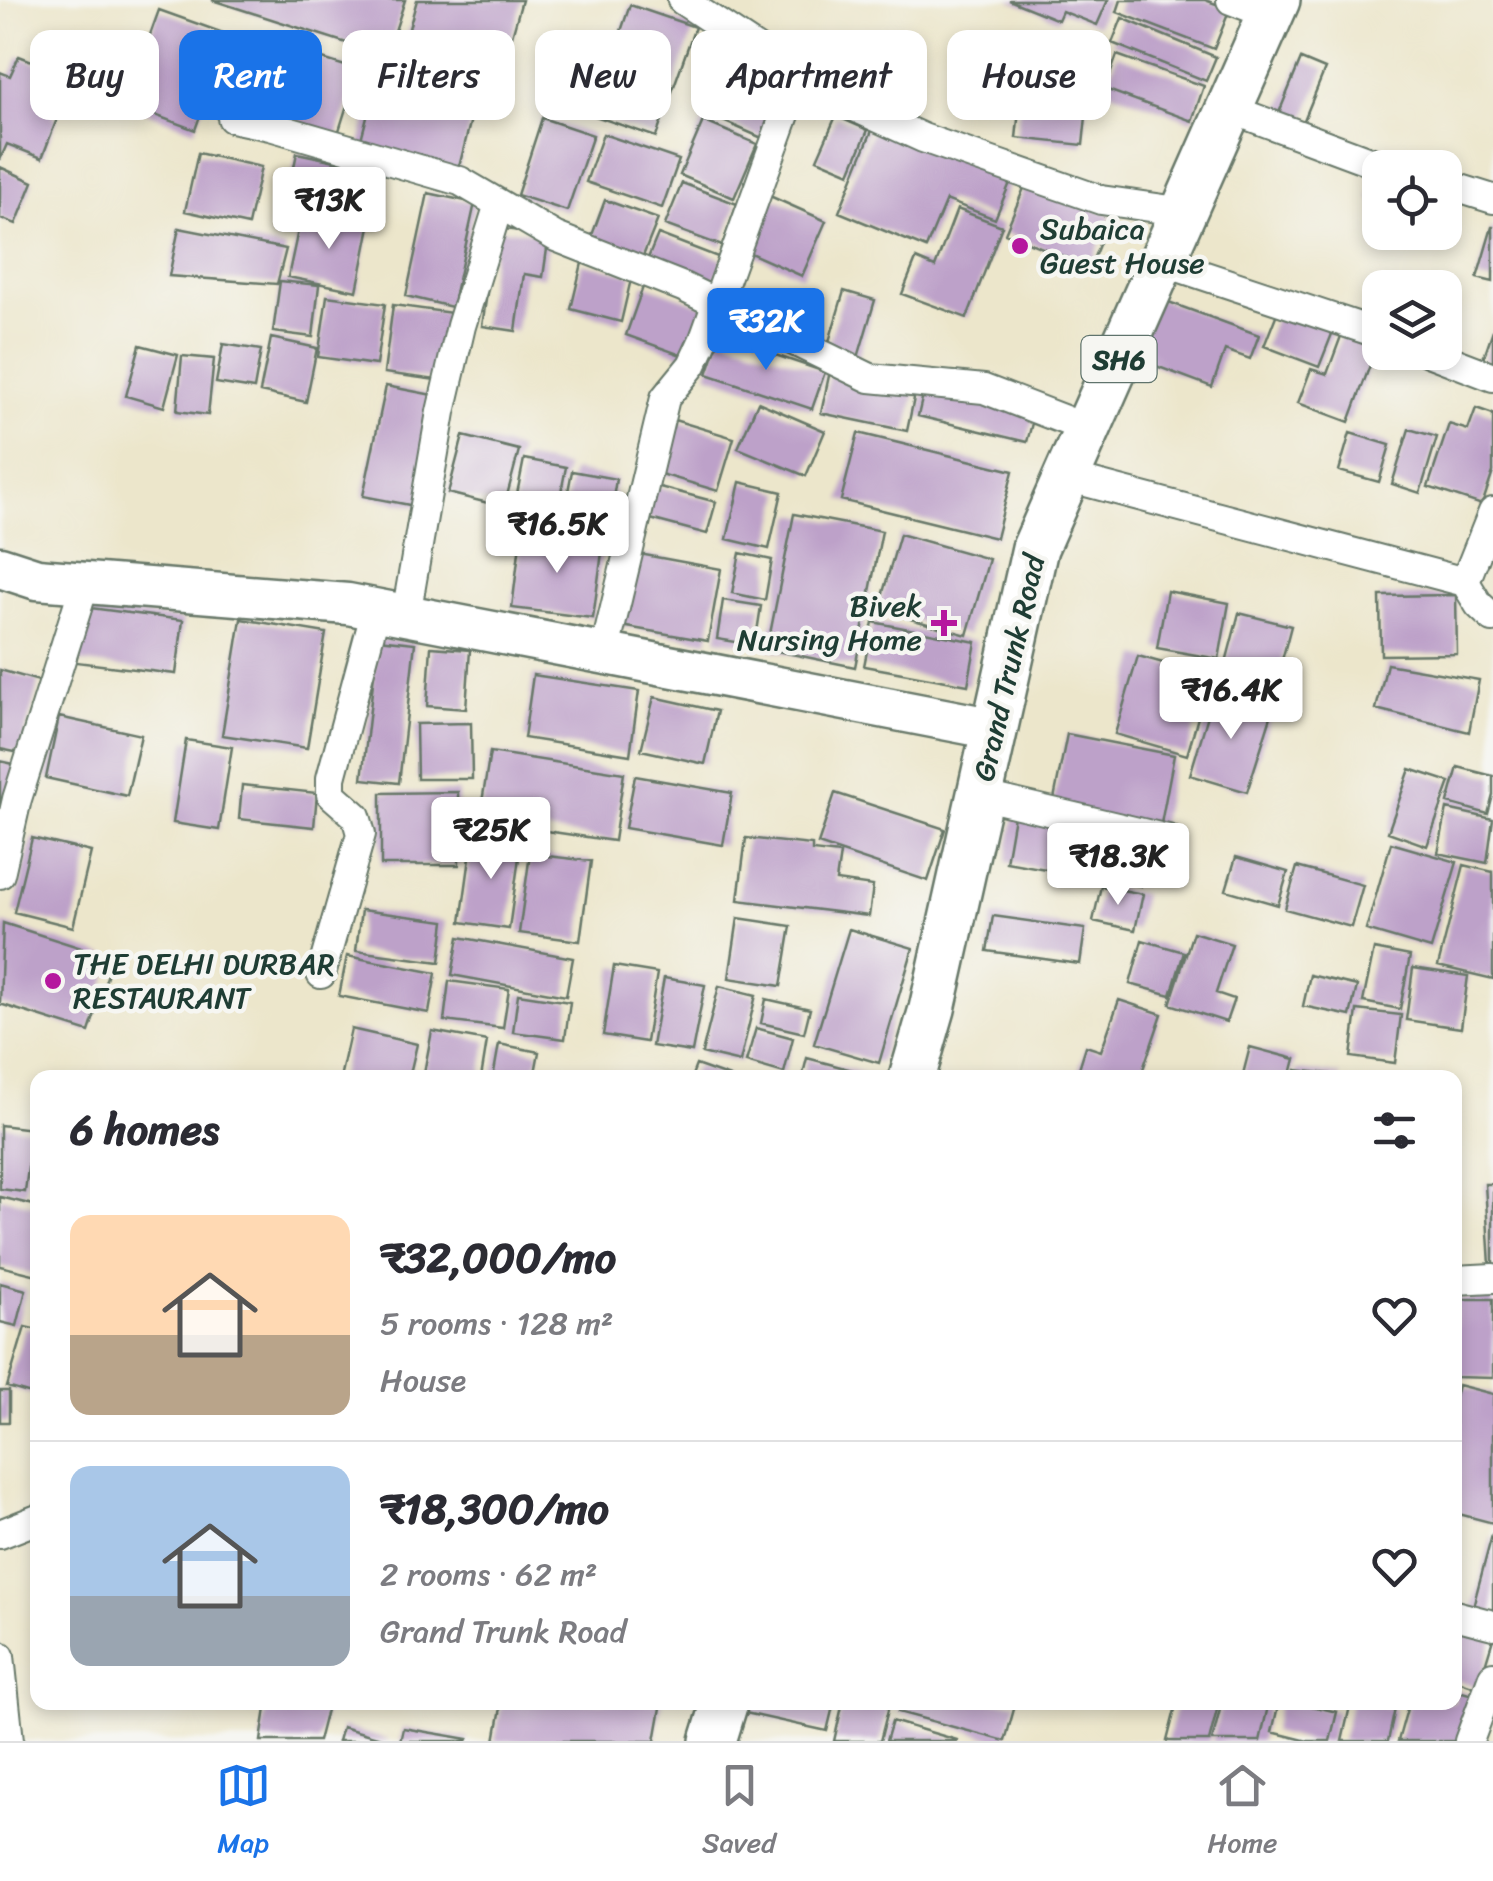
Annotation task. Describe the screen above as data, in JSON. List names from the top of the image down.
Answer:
{
  "streets": {
    "main road": ["SH6", "Grand Trunk Road"]
  },
  "places": {
    "other": ["Subaica Guest House", "THE DELHI DURBAR RESTAURANT"],
    "health": ["Bivek Nursing Home"]
  },
  "page": {
    "chip": [
      "Buy",
      "Rent",
      "Filters",
      "New",
      "Apartment",
      "House"
    ],
    "price": [
      "₹13K",
      "₹32K",
      "₹16.5K",
      "₹16.4K",
      "₹25K",
      "₹18.3K"
    ],
    "heading": "6 homes",
    "list": [
      {
        "name": "₹32,000/mo",
        "note": "5 rooms · 128 m² · House"
      },
      {
        "name": "₹18,300/mo",
        "note": "2 rooms · 62 m² · Grand Trunk Road"
      }
    ],
    "tabs": ["Map", "Saved", "Home"]
  }
}
